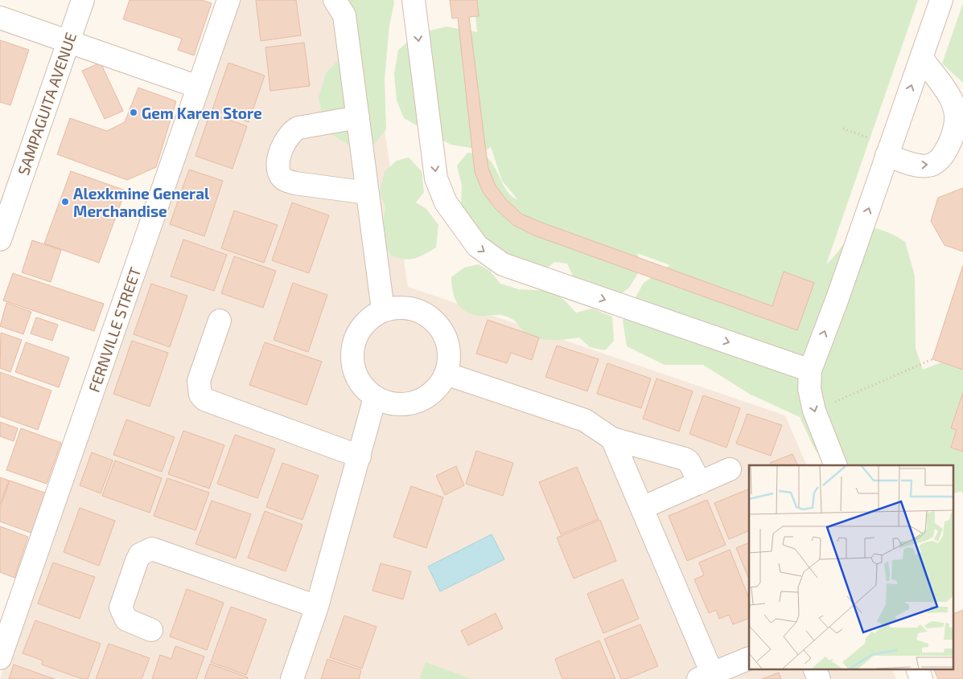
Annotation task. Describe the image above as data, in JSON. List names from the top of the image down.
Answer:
{
  "streets": {
    "street": ["SAMPAGUITA AVENUE", "FERNVILLE STREET"]
  },
  "places": ["Gem Karen Store", "Alexkmine General Merchandise"]
}
